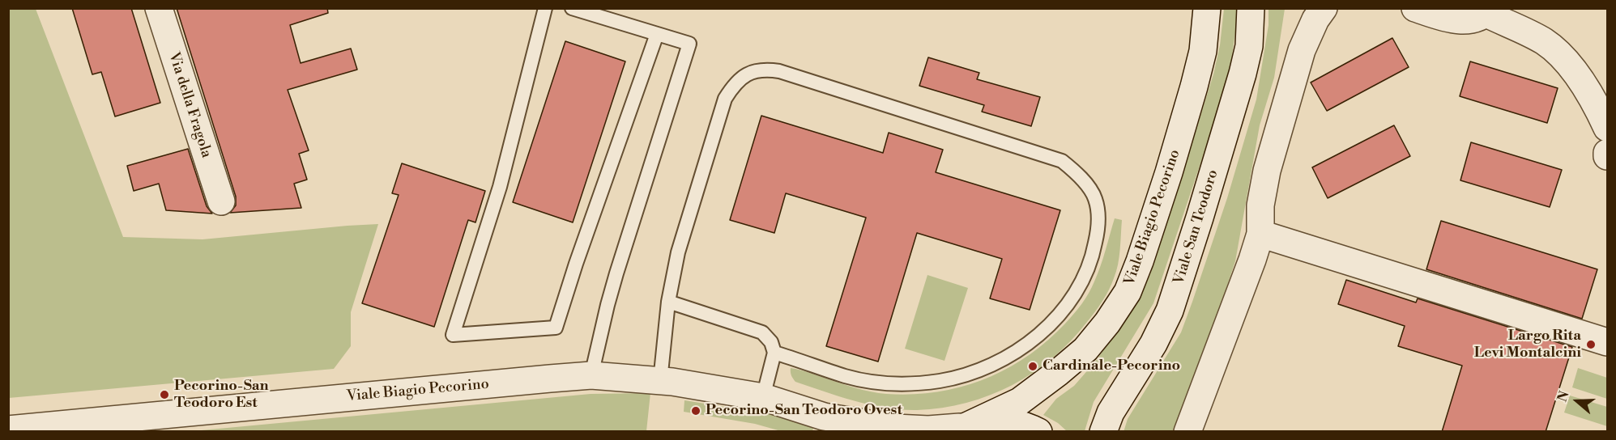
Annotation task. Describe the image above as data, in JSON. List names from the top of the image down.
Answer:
{
  "streets": {
    "street": ["Via della Fragola", "Viale Biagio Pecorino", "Viale San Teodoro"]
  },
  "places": [
    "Largo Rita Levi Montalcini",
    "Cardinale-Pecorino",
    "Pecorino-San Teodoro Est",
    "Pecorino-San Teodoro Ovest"
  ],
  "north": "left"
}
